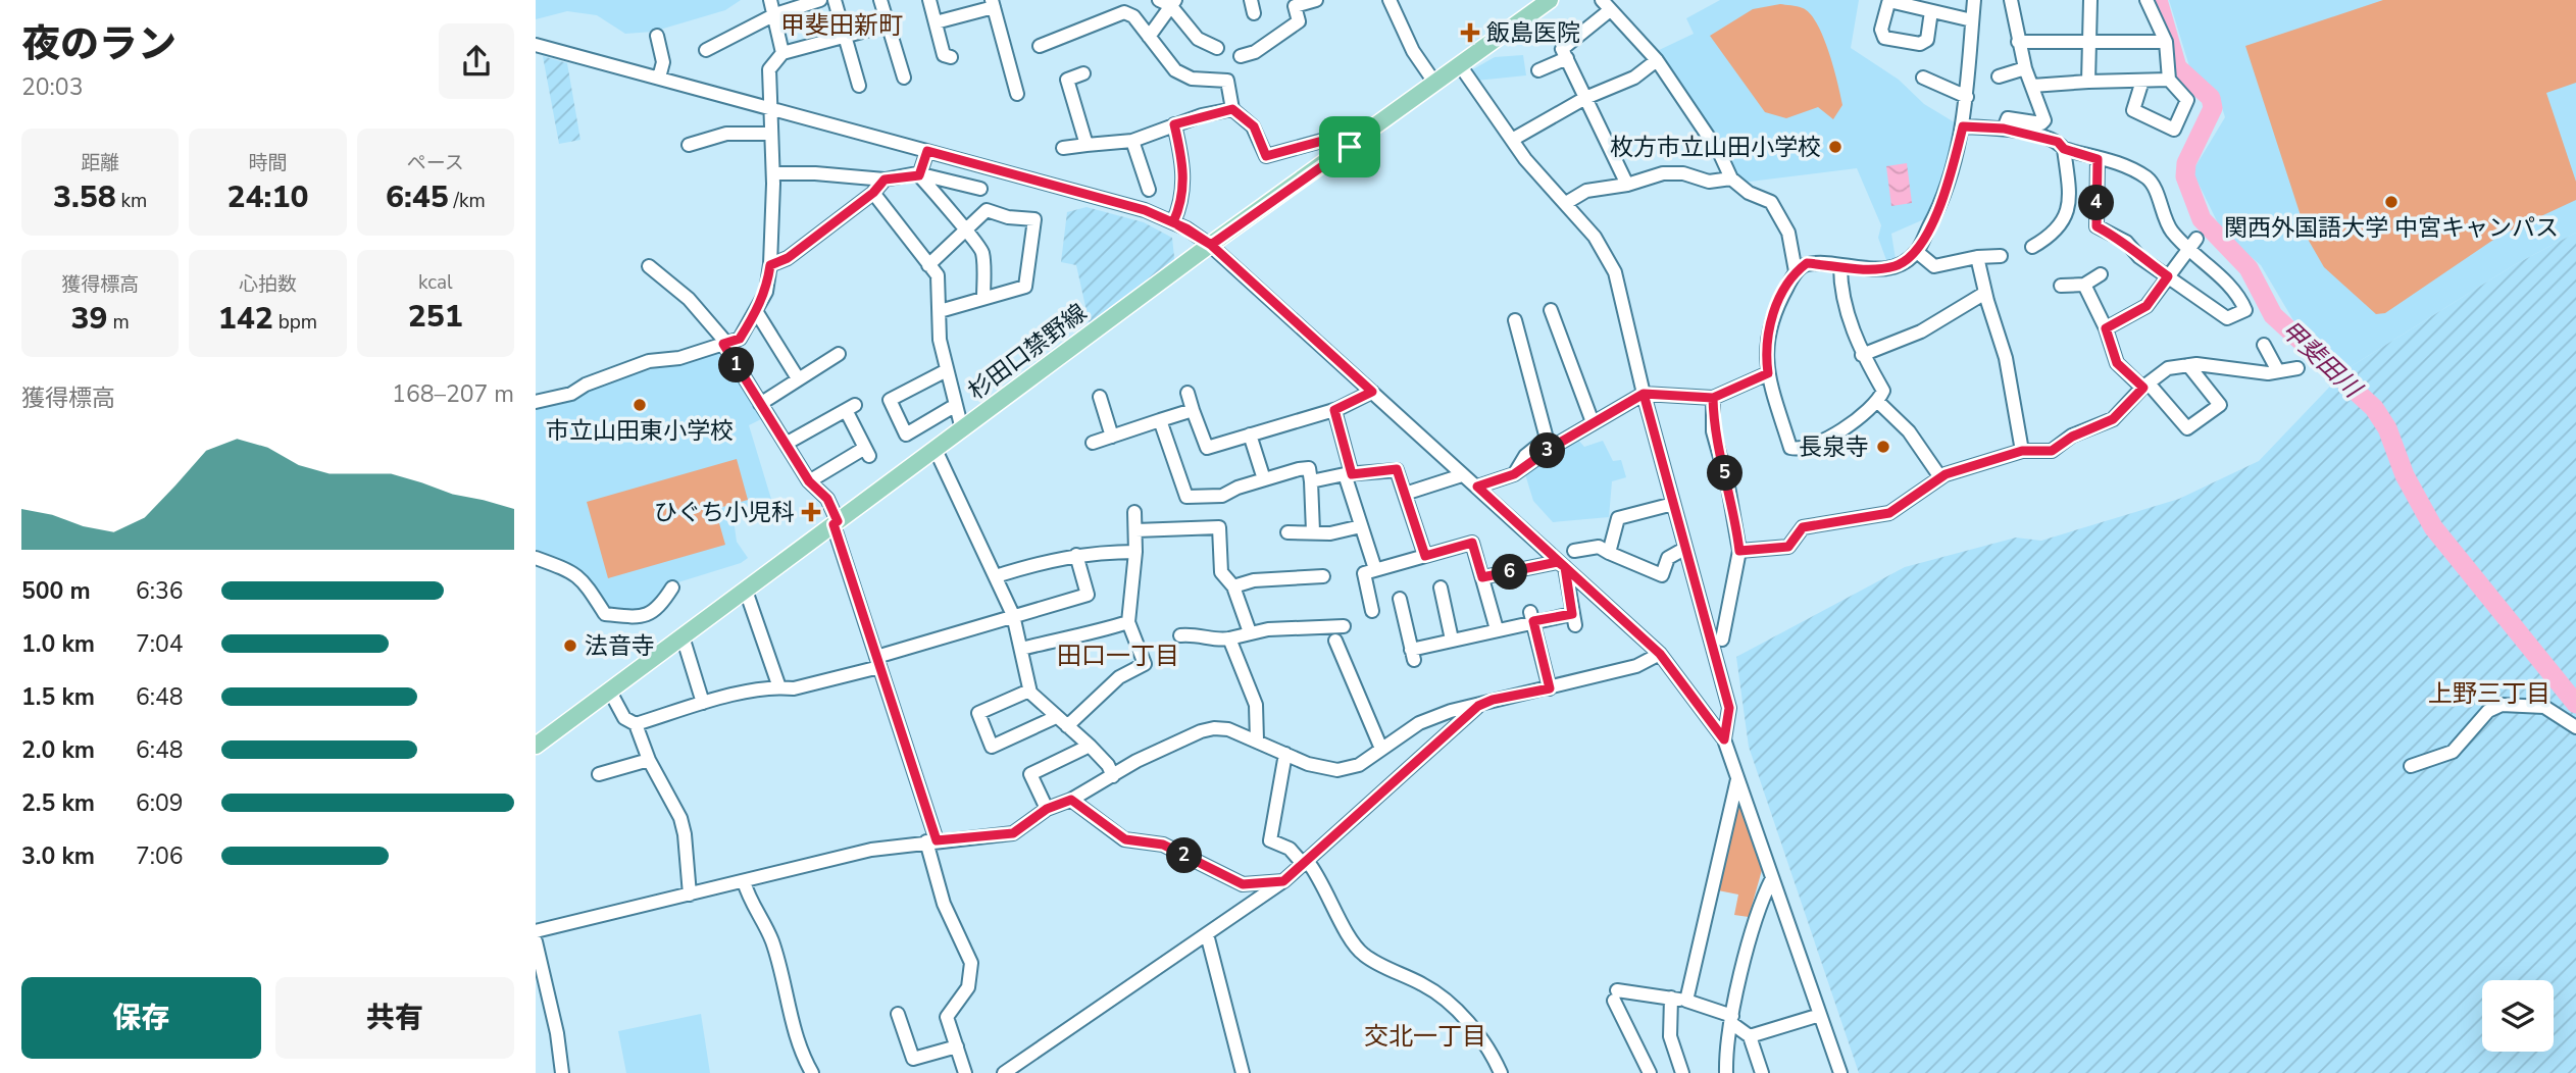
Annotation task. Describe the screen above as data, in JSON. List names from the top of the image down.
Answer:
{
  "streets": {
    "main road": ["杉田口禁野線"]
  },
  "districts": [
    "甲斐田新町",
    "田口一丁目",
    "上野三丁目",
    "交北一丁目"
  ],
  "water": ["甲斐田川"],
  "places": {
    "health": ["飯島医院", "ひぐち小児科"],
    "other": [
      "枚方市立山田小学校",
      "関西外国語大学 中宮キャンパス",
      "市立山田東小学校",
      "長泉寺",
      "法音寺"
    ]
  },
  "page": {
    "heading": ["夜のラン", "20:03"],
    "stats": [
      ["距離", "3.58 km"],
      ["時間", "24:10"],
      ["ペース", "6:45 /km"],
      ["獲得標高", "39 m"],
      ["心拍数", "142 bpm"],
      ["kcal", "251"]
    ],
    "pins": [
      "4",
      "1",
      "3",
      "5",
      "6",
      "2"
    ],
    "chart": ["獲得標高", "168–207 m"],
    "list": [
      {
        "name": "500 m",
        "note": "6:36"
      },
      {
        "name": "1.0 km",
        "note": "7:04"
      },
      {
        "name": "1.5 km",
        "note": "6:48"
      },
      {
        "name": "2.0 km",
        "note": "6:48"
      },
      {
        "name": "2.5 km",
        "note": "6:09"
      },
      {
        "name": "3.0 km",
        "note": "7:06"
      }
    ],
    "buttons": ["保存", "共有"]
  }
}
